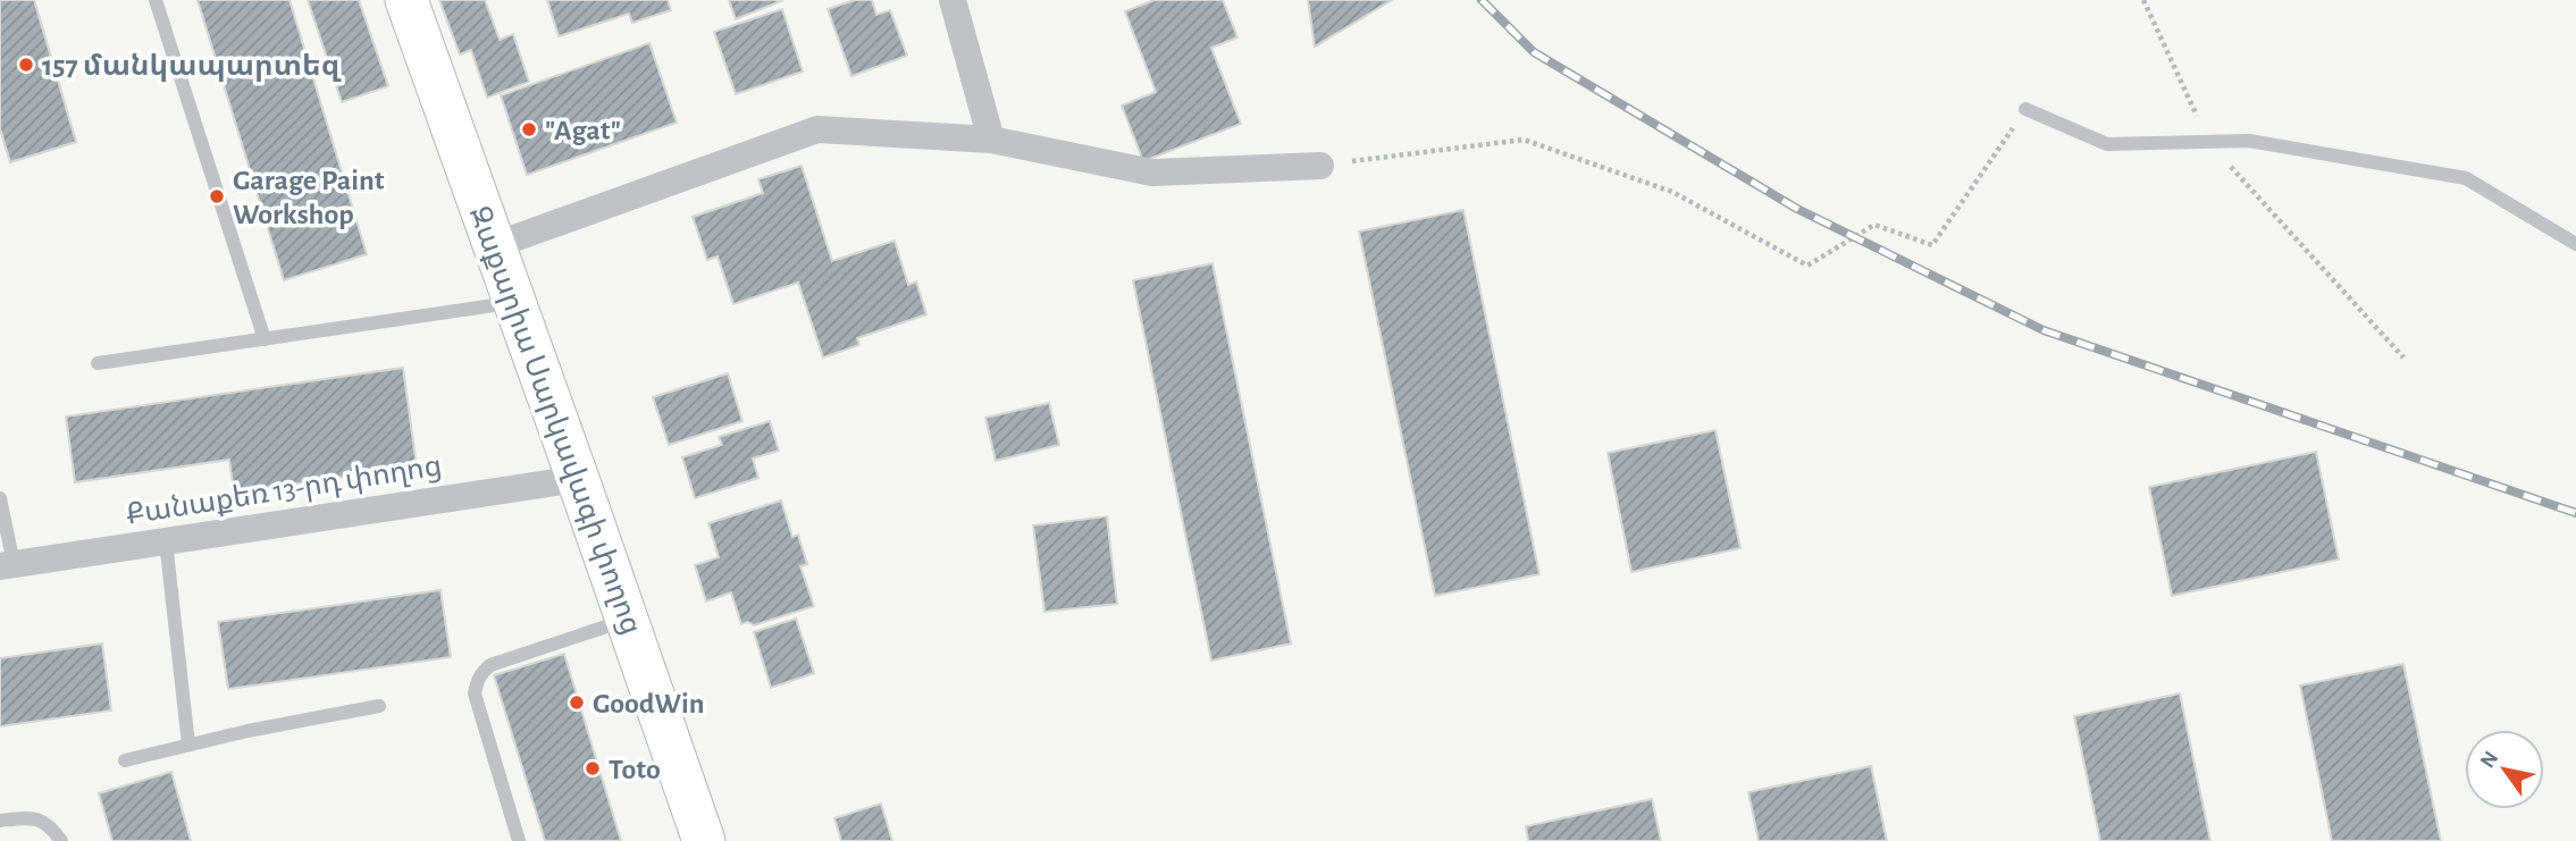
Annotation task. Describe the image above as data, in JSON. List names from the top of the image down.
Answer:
{
  "streets": {
    "main road": ["Զաքարիա Սարկավագի փողոց"],
    "street": ["Քանաքեռ 13-րդ փողոց"]
  },
  "crossings": [
    ["Զաքարիա Սարկավագի փողոց", "Քանաքեռ 13-րդ փողոց"]
  ],
  "places": [
    "157 մանկապարտեզ",
    "\"Agat\"",
    "Garage Paint Workshop",
    "GoodWin",
    "Toto"
  ],
  "north": "top left"
}
